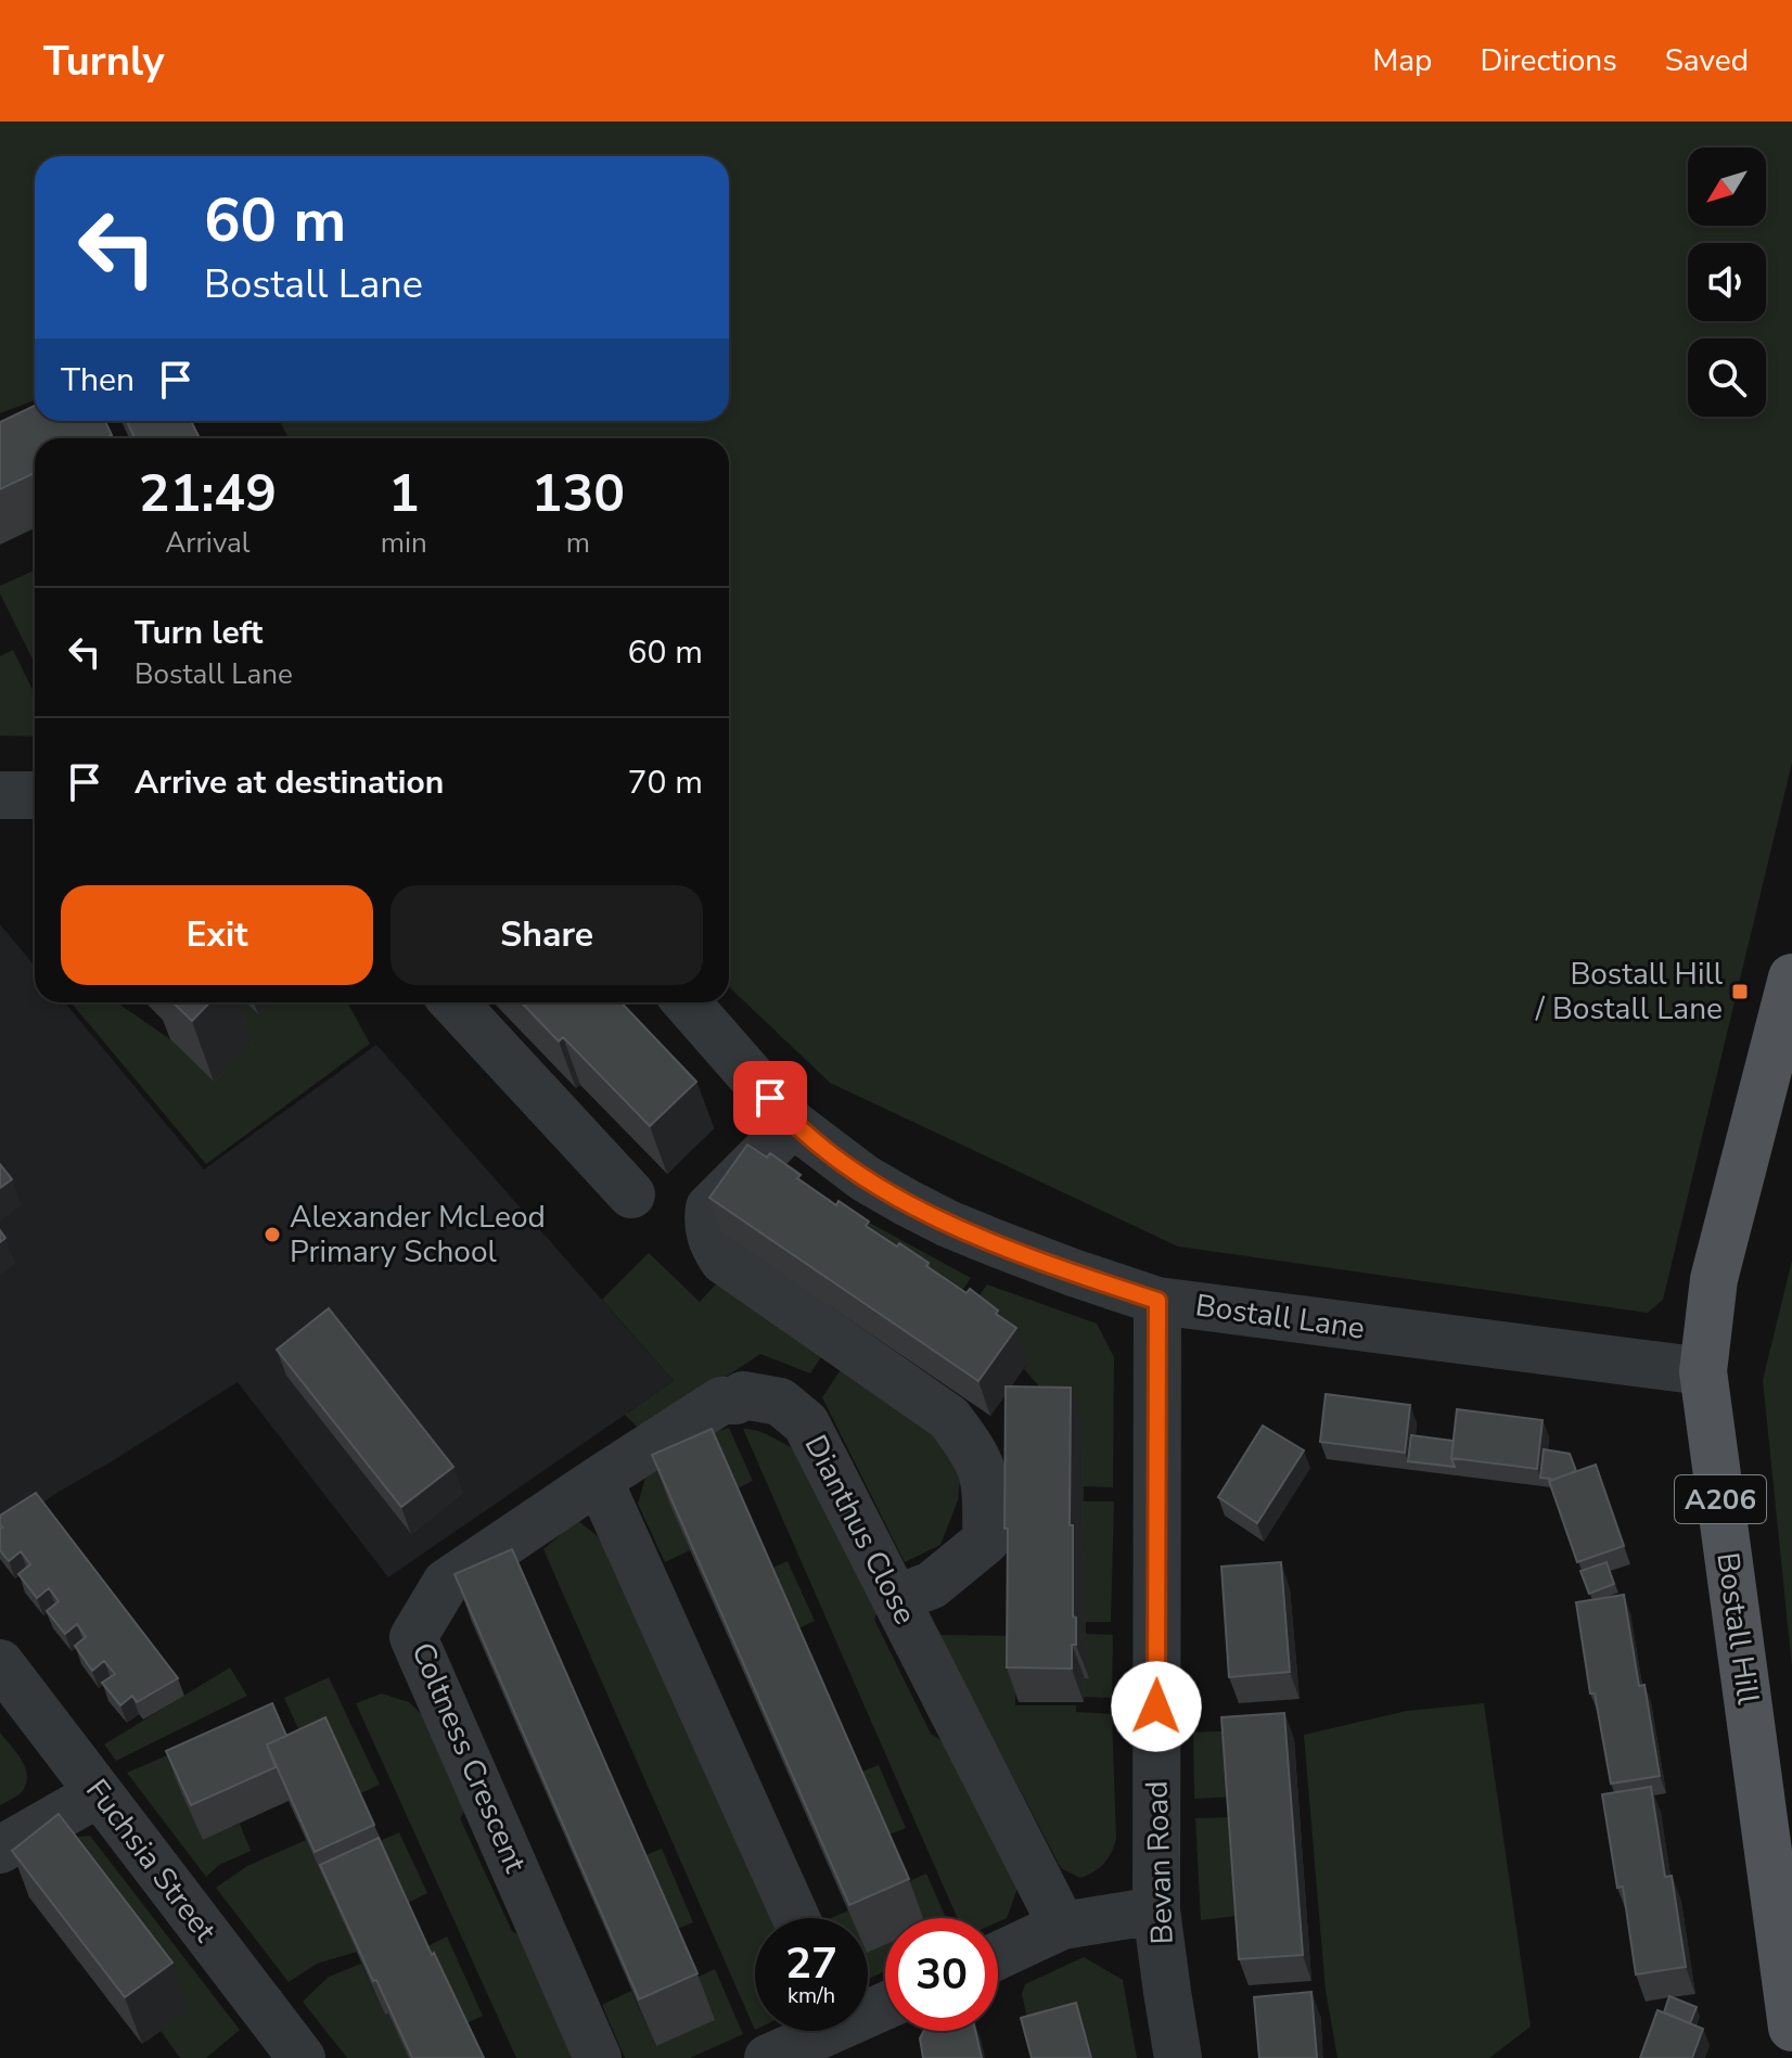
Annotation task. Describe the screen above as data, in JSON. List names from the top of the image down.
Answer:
{
  "streets": {
    "main road": ["A206", "Bostall Hill"],
    "street": [
      "Bostall Lane",
      "Dianthus Close",
      "Coltness Crescent",
      "Fuchsia Street",
      "Bevan Road"
    ]
  },
  "crossings": [
    ["Bostall Lane", "Bostall Hill"],
    ["Bostall Lane", "Bevan Road"],
    ["Dianthus Close", "Coltness Crescent"]
  ],
  "places": {
    "transit": ["Bostall Hill / Bostall Lane"],
    "other": ["Alexander McLeod Primary School"]
  },
  "north": "bottom left",
  "page": {
    "header": "Turnly",
    "nav": ["Map", "Directions", "Saved"],
    "turn": ["60 m", "Bostall Lane"],
    "then": "Then",
    "eta": [
      "21:49",
      "Arrival",
      "1",
      "min",
      "130",
      "m"
    ],
    "list": [
      {
        "name": "Turn left",
        "note": "Bostall Lane",
        "value": "60 m"
      },
      {
        "name": "Arrive at destination",
        "value": "70 m"
      }
    ],
    "buttons": ["Exit", "Share"],
    "speed": "27 km/h",
    "limit": "30"
  }
}
